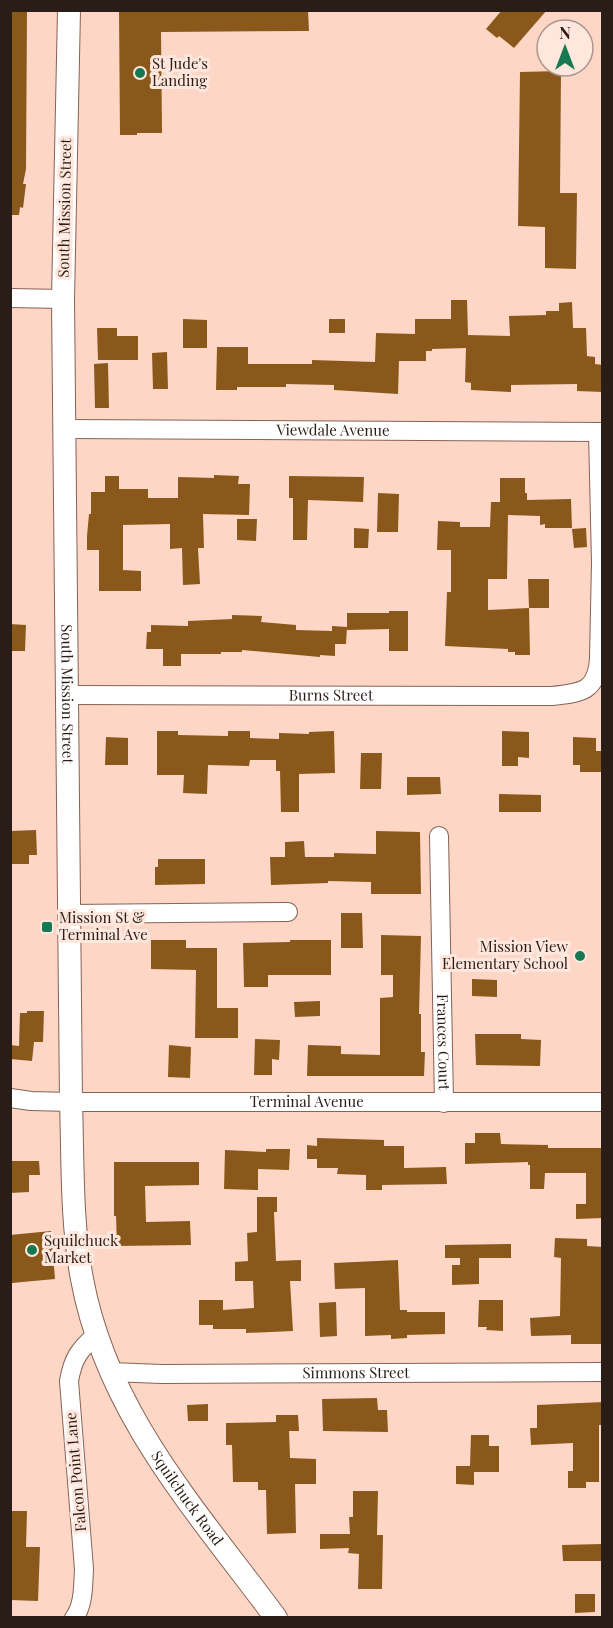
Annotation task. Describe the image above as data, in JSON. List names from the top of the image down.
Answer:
{
  "streets": {
    "main road": ["South Mission Street", "Squilchuck Road"],
    "street": [
      "Viewdale Avenue",
      "Burns Street",
      "Frances Court",
      "Terminal Avenue",
      "Simmons Street",
      "Falcon Point Lane"
    ]
  },
  "crossings": [
    ["South Mission Street", "Viewdale Avenue"],
    ["South Mission Street", "Burns Street"],
    ["South Mission Street", "Terminal Avenue"],
    ["South Mission Street", "Simmons Street"],
    ["South Mission Street", "Falcon Point Lane"],
    ["South Mission Street", "Squilchuck Road"],
    ["Viewdale Avenue", "Burns Street"],
    ["Frances Court", "Terminal Avenue"],
    ["Simmons Street", "Squilchuck Road"]
  ],
  "places": {
    "other": ["St Jude's Landing", "Mission View Elementary School", "Squilchuck Market"],
    "transit": ["Mission St & Terminal Ave"]
  },
  "north": "top"
}
